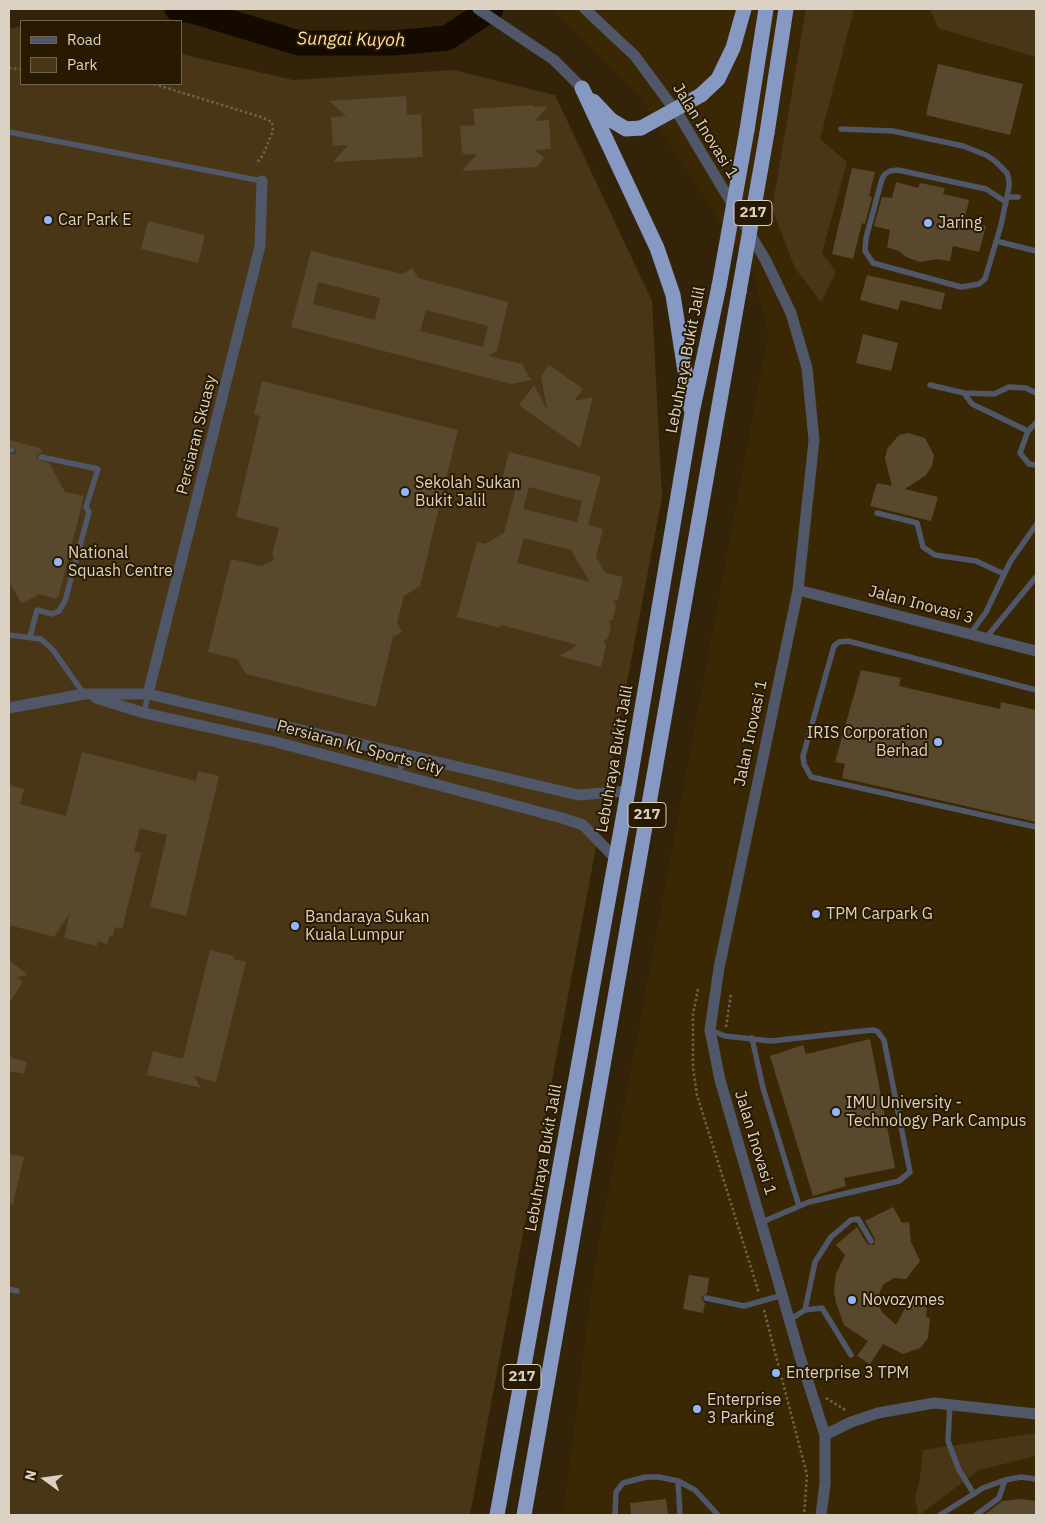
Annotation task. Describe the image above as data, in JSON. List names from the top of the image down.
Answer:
{
  "streets": {
    "highway": ["217", "Lebuhraya Bukit Jalil"],
    "street": [
      "Jalan Inovasi 1",
      "Persiaran Skuasy",
      "Jalan Inovasi 3",
      "Persiaran KL Sports City"
    ]
  },
  "crossings": [
    ["Jalan Inovasi 1", "Jalan Inovasi 3"],
    ["Lebuhraya Bukit Jalil", "Persiaran KL Sports City"],
    ["Persiaran Skuasy", "Persiaran KL Sports City"]
  ],
  "water": ["Sungai Kuyoh"],
  "places": [
    "Car Park E",
    "Jaring",
    "Sekolah Sukan Bukit Jalil",
    "National Squash Centre",
    "IRIS Corporation Berhad",
    "TPM Carpark G",
    "Bandaraya Sukan Kuala Lumpur",
    "IMU University - Technology Park Campus",
    "Novozymes",
    "Enterprise 3 TPM",
    "Enterprise 3 Parking"
  ],
  "legend": ["Road", "Park"],
  "north": "left"
}
